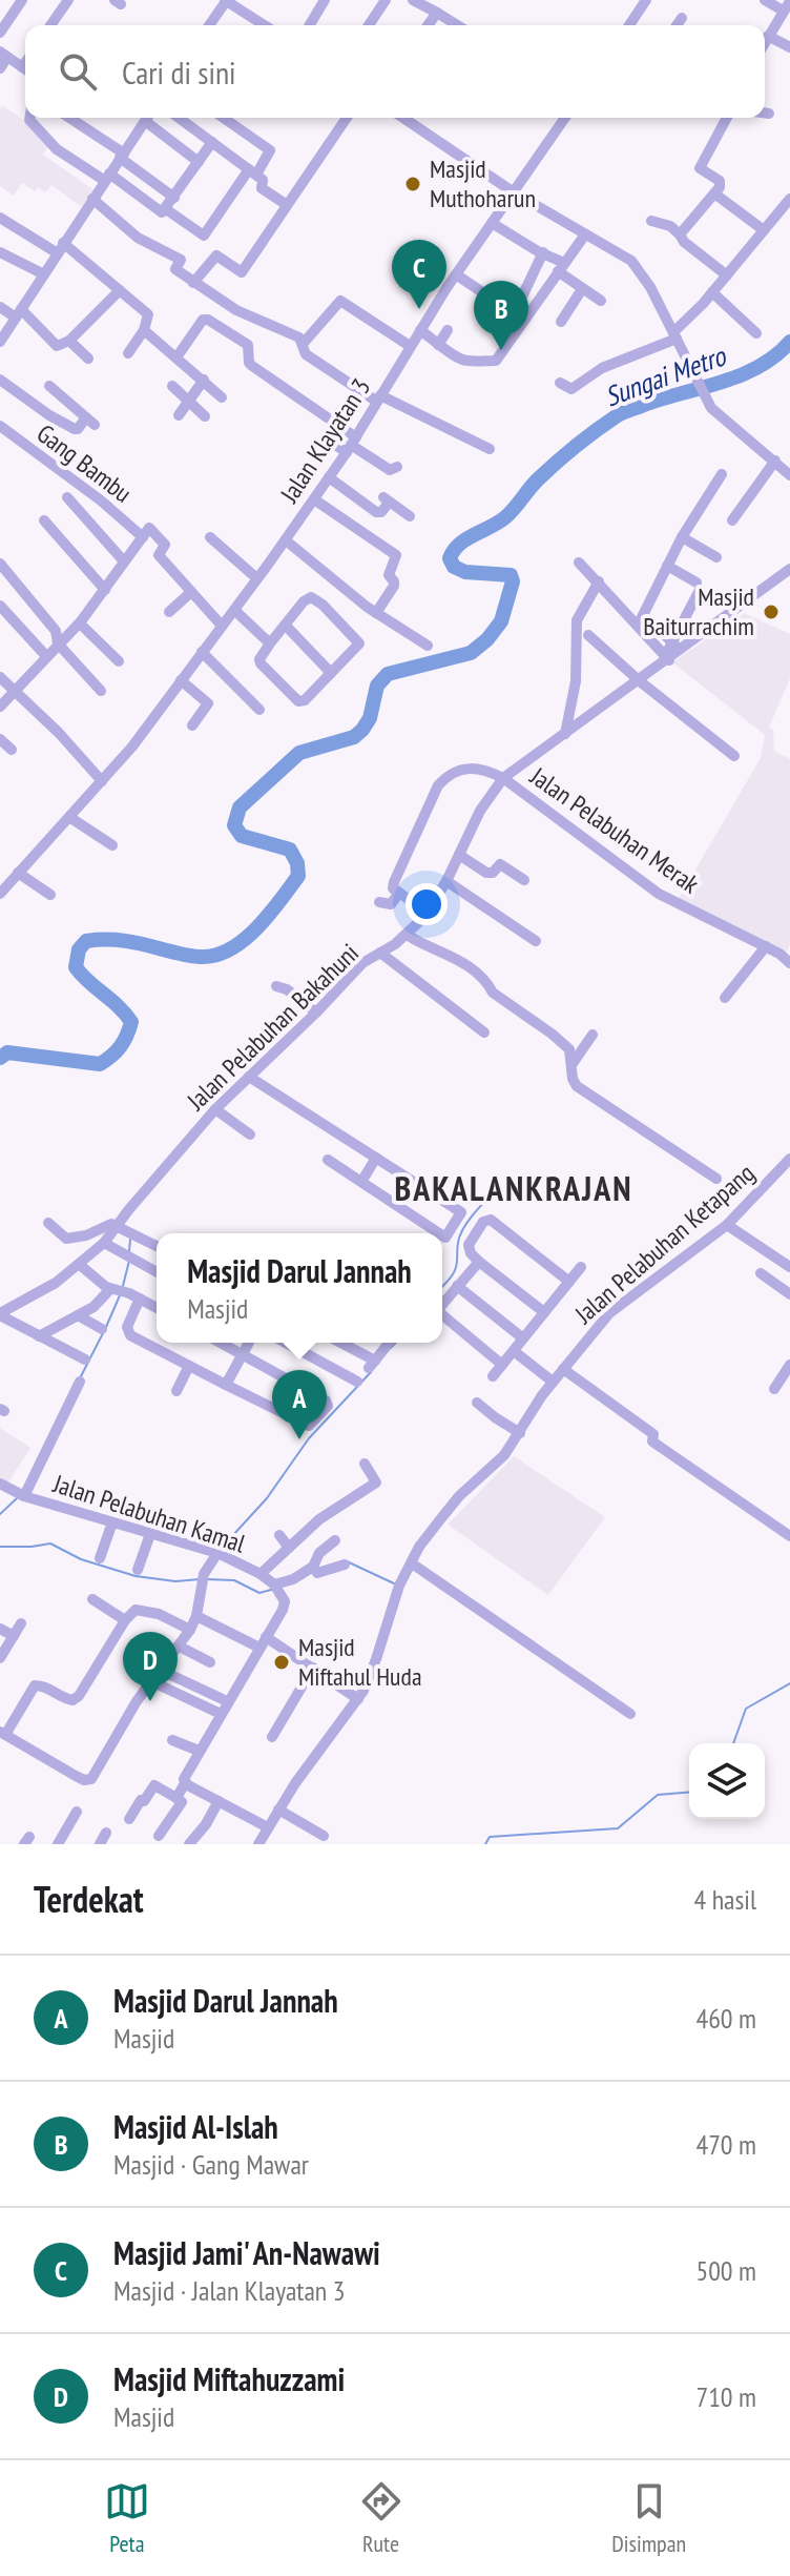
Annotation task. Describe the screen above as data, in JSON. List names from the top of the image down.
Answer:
{
  "streets": {
    "street": [
      "Jalan Klayatan 3",
      "Gang Bambu",
      "Jalan Pelabuhan Merak",
      "Jalan Pelabuhan Bakahuni",
      "Jalan Pelabuhan Ketapang",
      "Jalan Pelabuhan Kamal"
    ]
  },
  "crossings": [
    ["Jalan Pelabuhan Merak", "Jalan Pelabuhan Bakahuni"]
  ],
  "districts": ["BAKALANKRAJAN"],
  "water": ["Sungai Metro"],
  "places": ["Masjid Muthoharun", "Masjid Baiturrachim", "Masjid Miftahul Huda"],
  "page": {
    "search": "Cari di sini",
    "pins": [
      "C",
      "B",
      "A",
      "D"
    ],
    "popup": ["Masjid Darul Jannah", "Masjid"],
    "heading": ["Terdekat", "4 hasil"],
    "list": [
      {
        "mark": "A",
        "name": "Masjid Darul Jannah",
        "note": "Masjid",
        "value": "460 m"
      },
      {
        "mark": "B",
        "name": "Masjid Al-Islah",
        "note": "Masjid · Gang Mawar",
        "value": "470 m"
      },
      {
        "mark": "C",
        "name": "Masjid Jami' An-Nawawi",
        "note": "Masjid · Jalan Klayatan 3",
        "value": "500 m"
      },
      {
        "mark": "D",
        "name": "Masjid Miftahuzzami",
        "note": "Masjid",
        "value": "710 m"
      }
    ],
    "nav": ["Peta", "Rute", "Disimpan"]
  }
}
